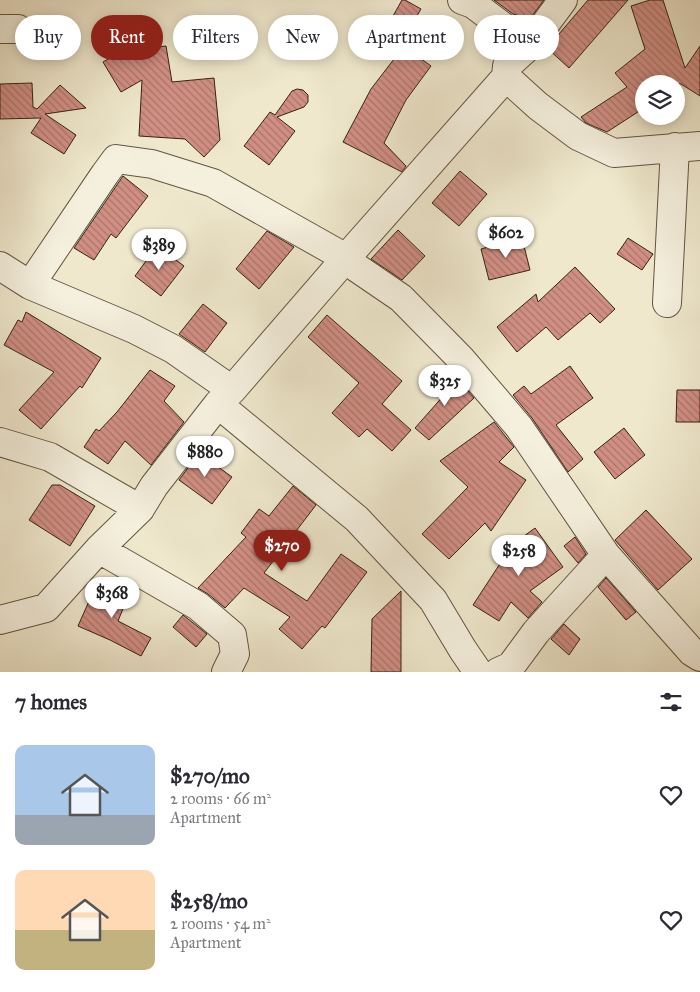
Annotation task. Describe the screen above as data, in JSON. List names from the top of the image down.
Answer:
{
  "page": {
    "chip": [
      "Buy",
      "Rent",
      "Filters",
      "New",
      "Apartment",
      "House"
    ],
    "price": [
      "$602",
      "$389",
      "$325",
      "$880",
      "$270",
      "$258",
      "$368"
    ],
    "heading": "7 homes",
    "list": [
      {
        "name": "$270/mo",
        "note": "2 rooms · 66 m² · Apartment"
      },
      {
        "name": "$258/mo",
        "note": "2 rooms · 54 m² · Apartment"
      }
    ]
  }
}
